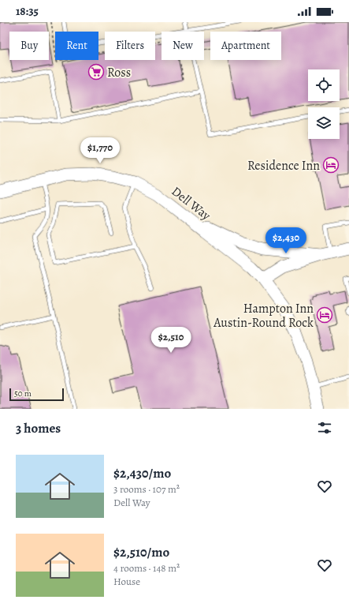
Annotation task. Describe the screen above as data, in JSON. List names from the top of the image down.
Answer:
{
  "streets": {
    "street": ["Dell Way"]
  },
  "places": {
    "supermarket": ["Ross"],
    "hotel": ["Residence Inn", "Hampton Inn Austin-Round Rock"]
  },
  "scale_bar": "50 m",
  "page": {
    "status": "18:35",
    "chip": [
      "Buy",
      "Rent",
      "Filters",
      "New",
      "Apartment"
    ],
    "price": ["$1,770", "$2,430", "$2,510"],
    "scale": "50 m",
    "heading": "3 homes",
    "list": [
      {
        "name": "$2,430/mo",
        "note": "3 rooms · 107 m² · Dell Way"
      },
      {
        "name": "$2,510/mo",
        "note": "4 rooms · 148 m² · House"
      }
    ]
  }
}
